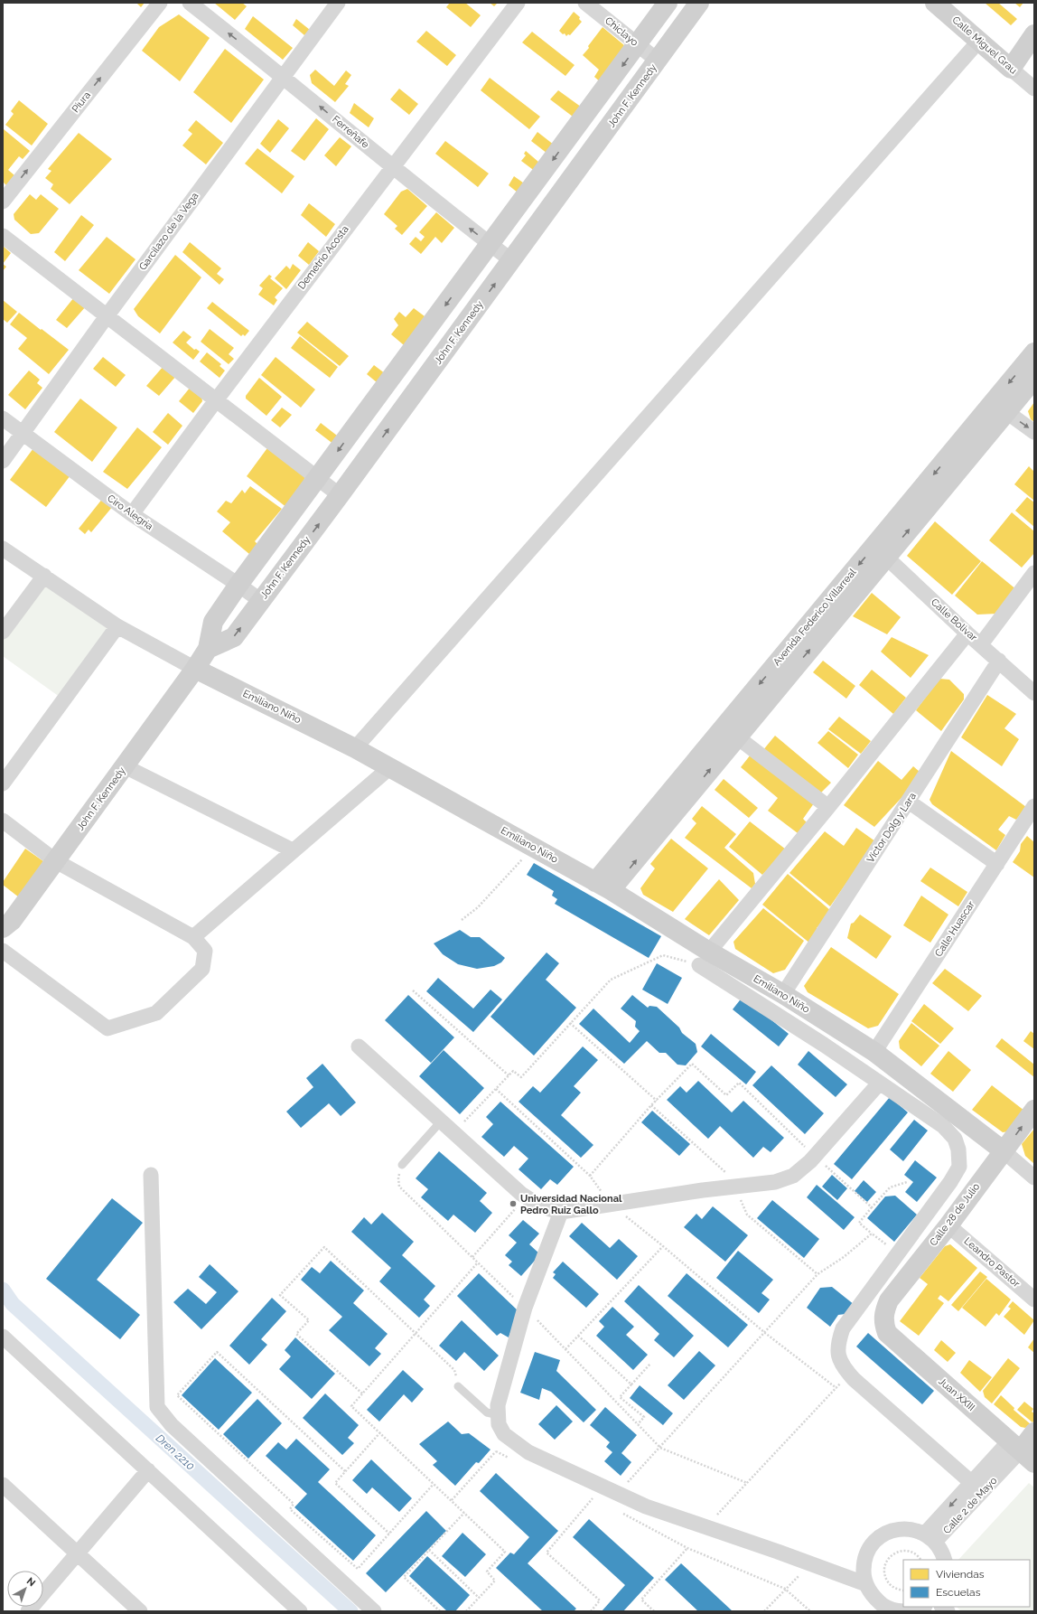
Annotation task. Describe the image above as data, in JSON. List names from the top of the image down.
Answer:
{
  "streets": {
    "street": [
      "Chiclayo",
      "Calle Miguel Grau",
      "John F. Kennedy",
      "Piura",
      "Ferreñafe",
      "Garcilazo de la Vega",
      "Demetrio Acosta",
      "Ciro Alegria",
      "Avenida Federico Villarreal",
      "Calle Bolivar",
      "Emiliano Niño",
      "Víctor Dolg y Lara",
      "Calle Huascar",
      "Calle 28 de Julio",
      "Leandro Pastor",
      "Juan XXIII",
      "Calle 2 de Mayo"
    ]
  },
  "crossings": [
    ["Chiclayo", "John F. Kennedy"],
    ["John F. Kennedy", "Ferreñafe"],
    ["John F. Kennedy", "Ciro Alegria"],
    ["John F. Kennedy", "Emiliano Niño"],
    ["Ferreñafe", "Garcilazo de la Vega"],
    ["Ferreñafe", "Demetrio Acosta"],
    ["Garcilazo de la Vega", "Ciro Alegria"],
    ["Demetrio Acosta", "Ciro Alegria"],
    ["Avenida Federico Villarreal", "Calle Bolivar"],
    ["Avenida Federico Villarreal", "Emiliano Niño"],
    ["Calle Bolivar", "Víctor Dolg y Lara"],
    ["Emiliano Niño", "Víctor Dolg y Lara"],
    ["Emiliano Niño", "Calle Huascar"],
    ["Emiliano Niño", "Calle 28 de Julio"],
    ["Calle 28 de Julio", "Leandro Pastor"],
    ["Calle 28 de Julio", "Juan XXIII"],
    ["Juan XXIII", "Calle 2 de Mayo"]
  ],
  "one_way": ["Piura", "Ferreñafe"],
  "water": ["Dren 2210"],
  "places": ["Universidad Nacional Pedro Ruiz Gallo"],
  "legend": ["Viviendas", "Escuelas"],
  "north": "top right"
}
